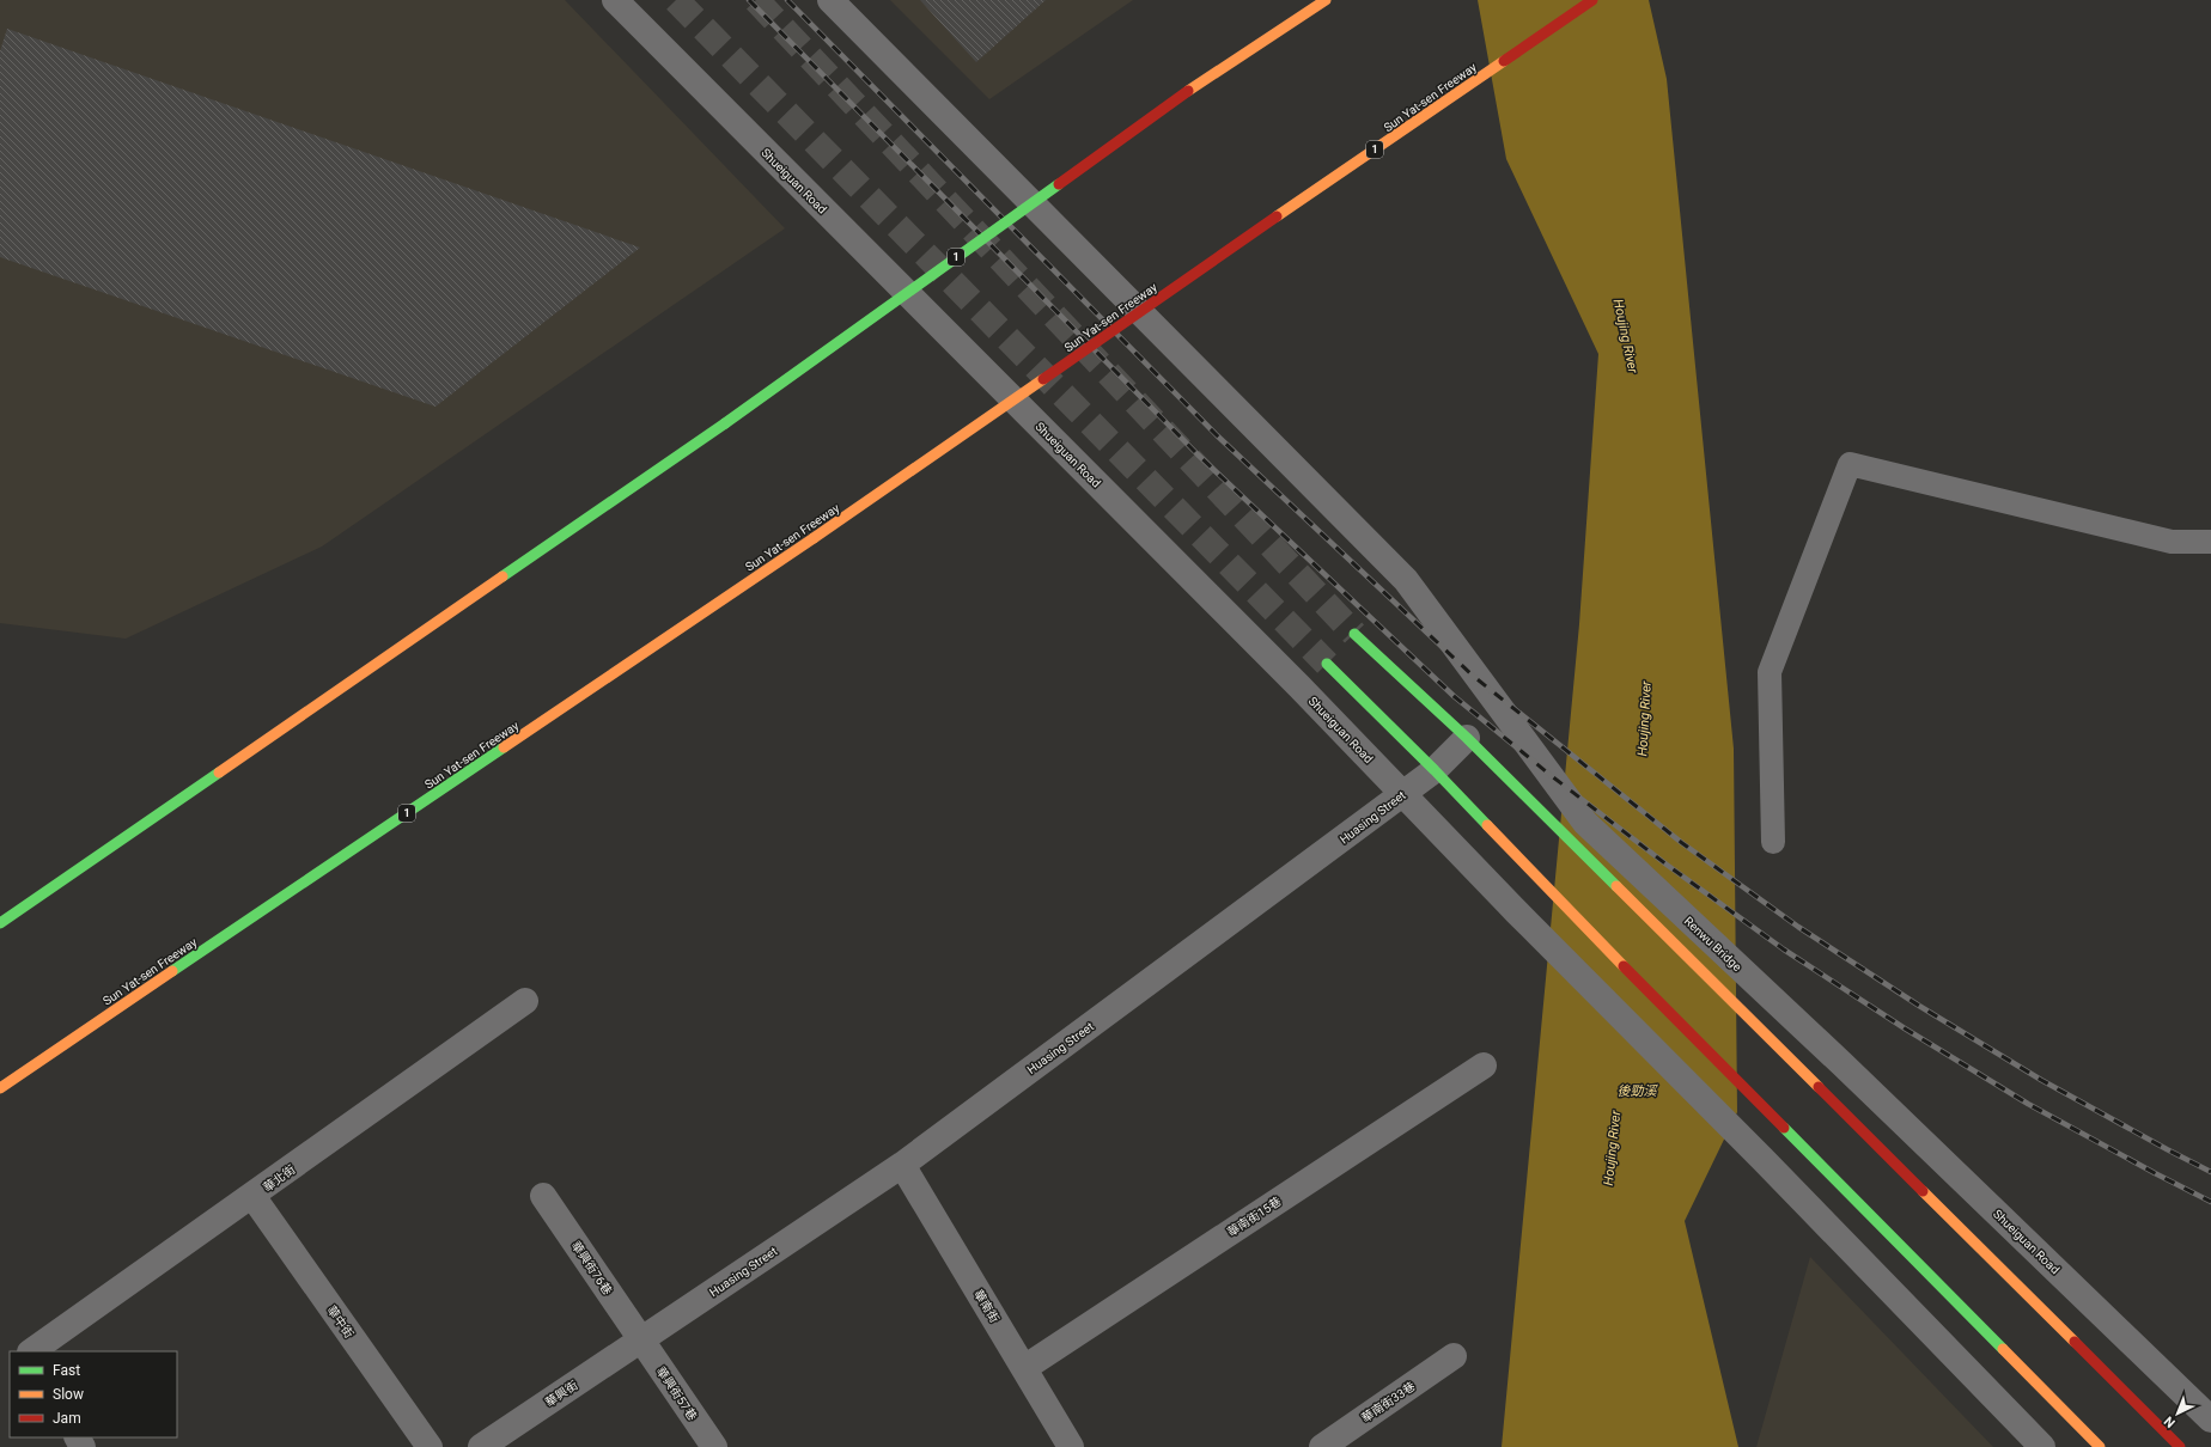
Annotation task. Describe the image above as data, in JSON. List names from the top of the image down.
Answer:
{
  "streets": {
    "main road": ["Sun Yat-sen Freeway", "1"],
    "street": [
      "Shueiguan Road",
      "Huasing Street",
      "Renwu Bridge",
      "華北街",
      "華南街15巷",
      "華興街76巷",
      "華南街",
      "華中街",
      "華興街",
      "華興街57巷",
      "華南街33巷"
    ]
  },
  "crossings": [
    ["Shueiguan Road", "Huasing Street"],
    ["Shueiguan Road", "Renwu Bridge"],
    ["Huasing Street", "華興街76巷"],
    ["Huasing Street", "華南街"],
    ["Huasing Street", "華興街"],
    ["Huasing Street", "華興街57巷"],
    ["華北街", "華中街"],
    ["華南街15巷", "華南街"],
    ["華興街76巷", "華興街"],
    ["華興街76巷", "華興街57巷"],
    ["華興街", "華興街57巷"]
  ],
  "water": ["Houjing River", "後勁溪"],
  "legend": ["Fast", "Slow", "Jam"],
  "north": "bottom left"
}
